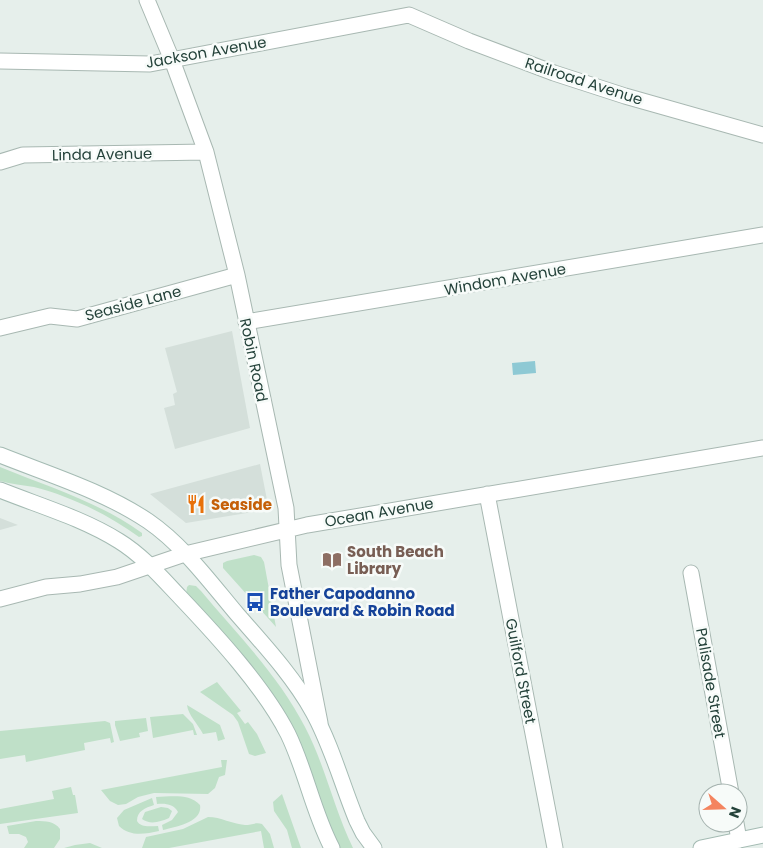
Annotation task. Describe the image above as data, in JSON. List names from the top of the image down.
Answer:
{
  "streets": {
    "street": [
      "Jackson Avenue",
      "Railroad Avenue",
      "Linda Avenue",
      "Windom Avenue",
      "Seaside Lane",
      "Robin Road",
      "Ocean Avenue",
      "Guilford Street",
      "Palisade Street"
    ]
  },
  "crossings": [
    ["Jackson Avenue", "Railroad Avenue"],
    ["Jackson Avenue", "Robin Road"],
    ["Linda Avenue", "Robin Road"],
    ["Windom Avenue", "Robin Road"],
    ["Seaside Lane", "Robin Road"],
    ["Robin Road", "Ocean Avenue"],
    ["Ocean Avenue", "Guilford Street"]
  ],
  "places": {
    "restaurant": ["Seaside"],
    "library": ["South Beach Library"],
    "bus stop": ["Father Capodanno Boulevard & Robin Road"]
  },
  "north": "right"
}
